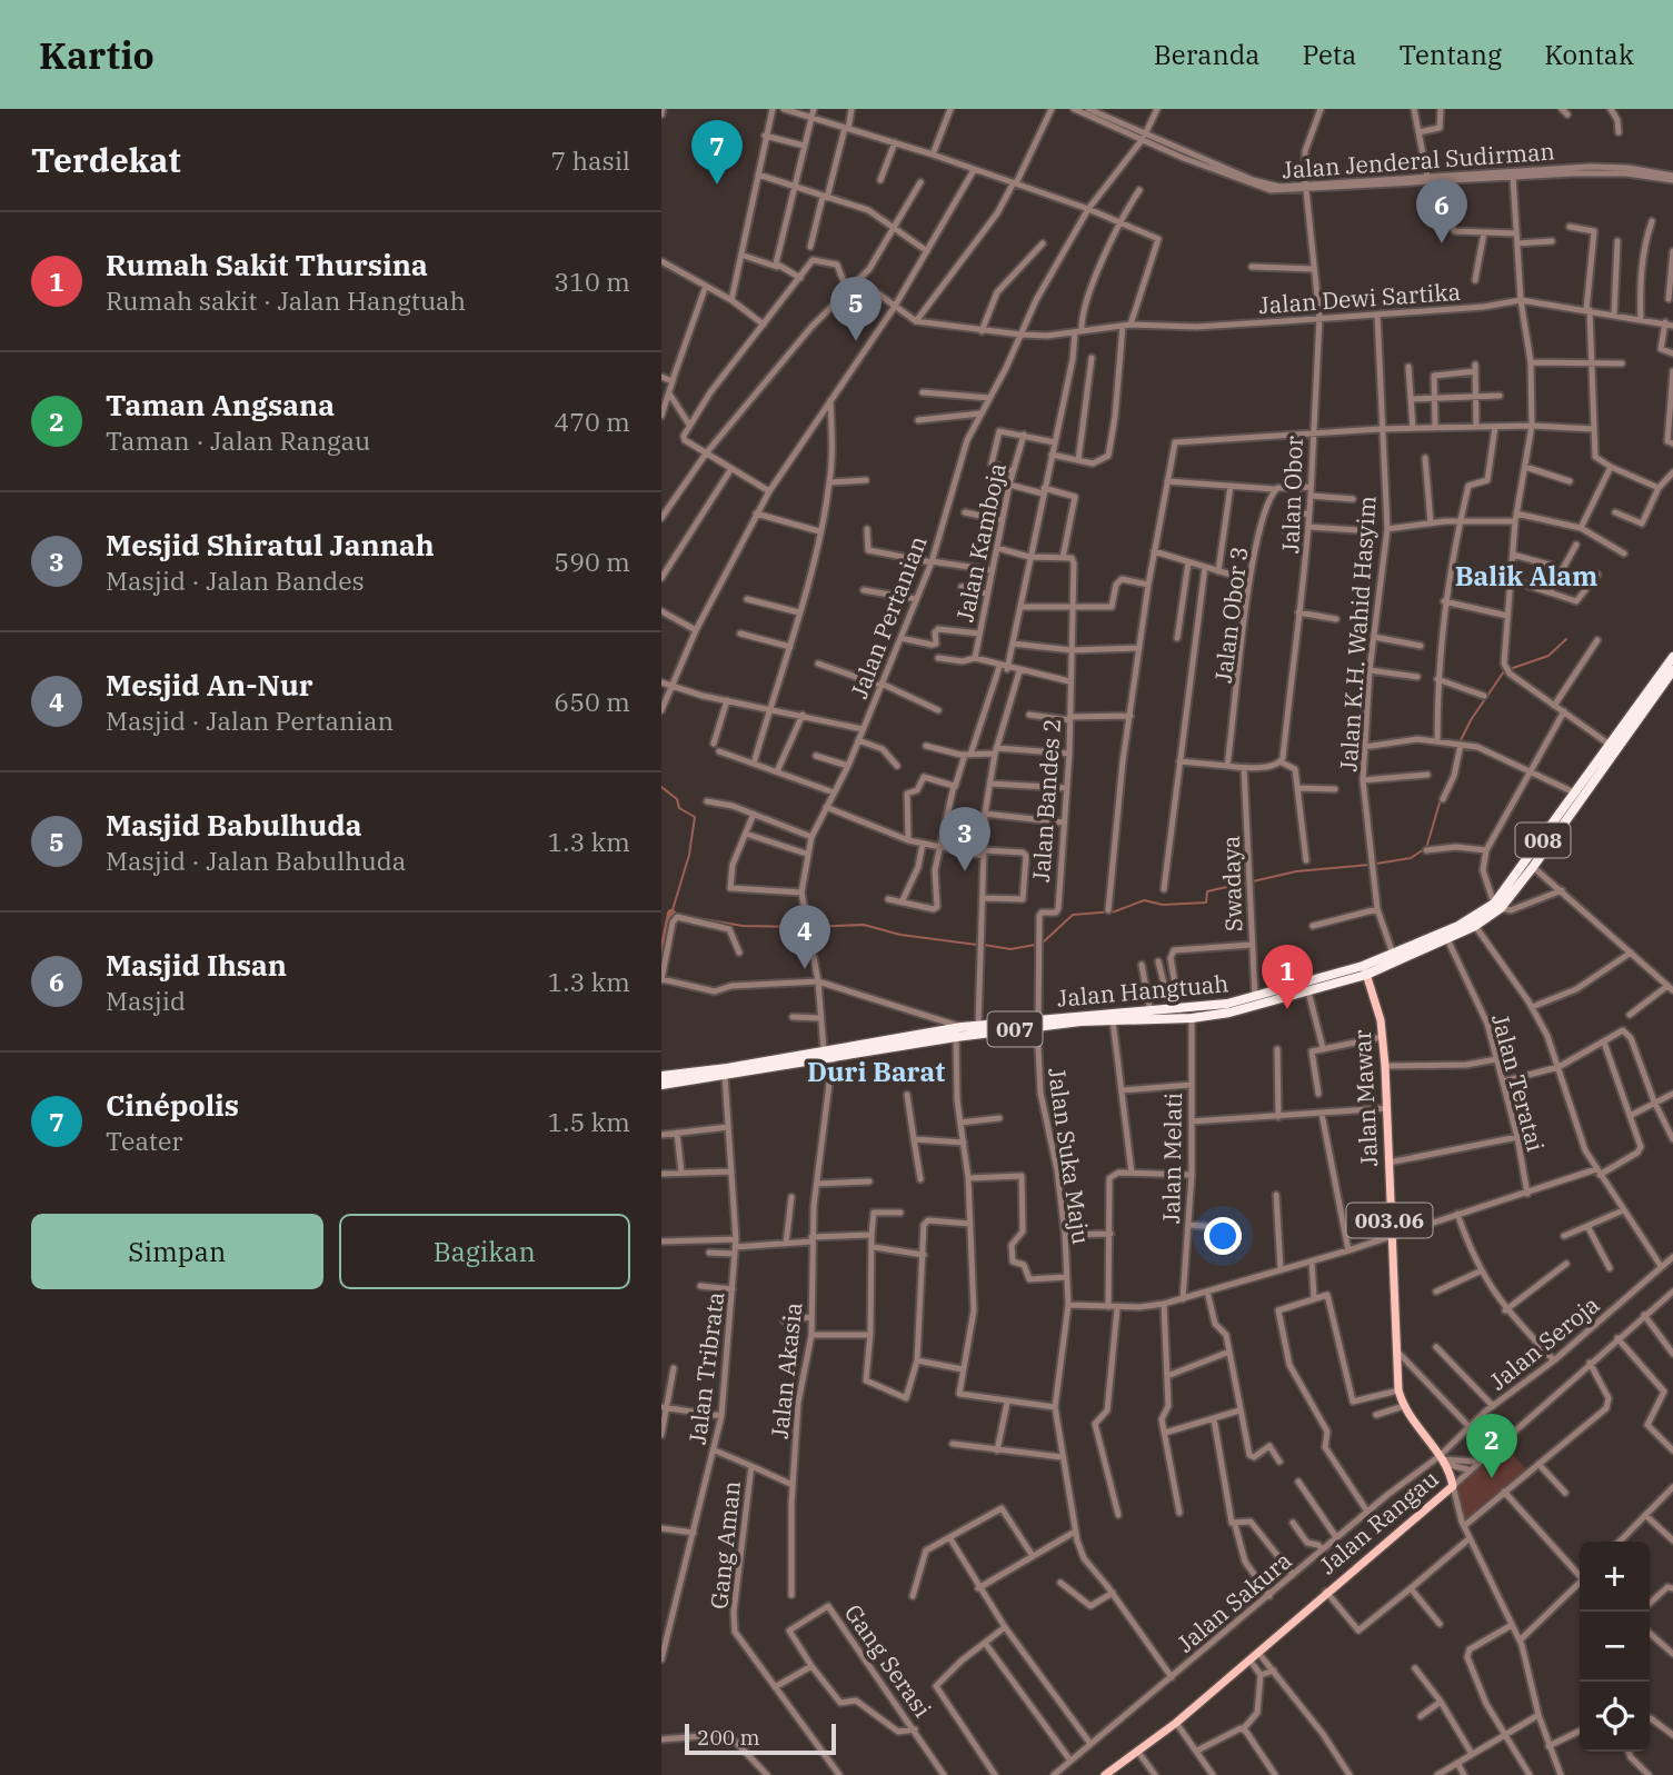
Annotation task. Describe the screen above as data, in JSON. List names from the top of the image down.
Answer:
{
  "streets": {
    "highway": ["008", "Jalan Hangtuah", "007"],
    "main road": ["Jalan Mawar", "003.06", "Jalan Rangau"],
    "street": [
      "Jalan Jenderal Sudirman",
      "Jalan Dewi Sartika",
      "Jalan Obor",
      "Jalan Kamboja",
      "Jalan Obor 3",
      "Jalan Pertanian",
      "Jalan K.H. Wahid Hasyim",
      "Jalan Bandes 2",
      "Swadaya",
      "Jalan Teratai",
      "Jalan Suka Maju",
      "Jalan Melati",
      "Jalan Seroja",
      "Jalan Tribrata",
      "Jalan Akasia",
      "Gang Aman",
      "Jalan Sakura",
      "Gang Serasi"
    ]
  },
  "crossings": [
    ["Jalan Jenderal Sudirman", "Jalan Obor"],
    ["Jalan Jenderal Sudirman", "Jalan Pertanian"],
    ["Jalan Dewi Sartika", "Jalan Obor"],
    ["Jalan Dewi Sartika", "Jalan Pertanian"],
    ["Jalan Dewi Sartika", "Jalan K.H. Wahid Hasyim"],
    ["Jalan Pertanian", "Jalan Hangtuah"],
    ["Jalan K.H. Wahid Hasyim", "Jalan Hangtuah"],
    ["Jalan Bandes 2", "Jalan Hangtuah"],
    ["Jalan Bandes 2", "Jalan Suka Maju"],
    ["Swadaya", "Jalan Hangtuah"],
    ["Jalan Hangtuah", "Jalan Teratai"],
    ["Jalan Hangtuah", "Jalan Mawar"],
    ["Jalan Hangtuah", "Jalan Suka Maju"],
    ["Jalan Hangtuah", "Jalan Melati"],
    ["Jalan Hangtuah", "Jalan Tribrata"],
    ["Jalan Hangtuah", "Jalan Akasia"],
    ["Jalan Mawar", "Jalan Seroja"],
    ["Jalan Mawar", "Jalan Rangau"],
    ["Jalan Mawar", "Jalan Sakura"],
    ["Jalan Suka Maju", "Jalan Sakura"],
    ["Jalan Seroja", "Jalan Sakura"],
    ["Jalan Tribrata", "Gang Aman"]
  ],
  "districts": ["Balik Alam", "Duri Barat"],
  "scale_bar": "200 m",
  "page": {
    "header": "Kartio",
    "nav": [
      "Beranda",
      "Peta",
      "Tentang",
      "Kontak"
    ],
    "heading": ["Terdekat", "7 hasil"],
    "pins": [
      "7",
      "6",
      "5",
      "3",
      "4",
      "1",
      "2"
    ],
    "list": [
      {
        "mark": "1",
        "name": "Rumah Sakit Thursina",
        "note": "Rumah sakit · Jalan Hangtuah",
        "value": "310 m"
      },
      {
        "mark": "2",
        "name": "Taman Angsana",
        "note": "Taman · Jalan Rangau",
        "value": "470 m"
      },
      {
        "mark": "3",
        "name": "Mesjid Shiratul Jannah",
        "note": "Masjid · Jalan Bandes",
        "value": "590 m"
      },
      {
        "mark": "4",
        "name": "Mesjid An-Nur",
        "note": "Masjid · Jalan Pertanian",
        "value": "650 m"
      },
      {
        "mark": "5",
        "name": "Masjid Babulhuda",
        "note": "Masjid · Jalan Babulhuda",
        "value": "1.3 km"
      },
      {
        "mark": "6",
        "name": "Masjid Ihsan",
        "note": "Masjid",
        "value": "1.3 km"
      },
      {
        "mark": "7",
        "name": "Cinépolis",
        "note": "Teater",
        "value": "1.5 km"
      }
    ],
    "buttons": ["Simpan", "Bagikan"],
    "map_buttons": ["+", "−"],
    "scale": "200 m"
  }
}
